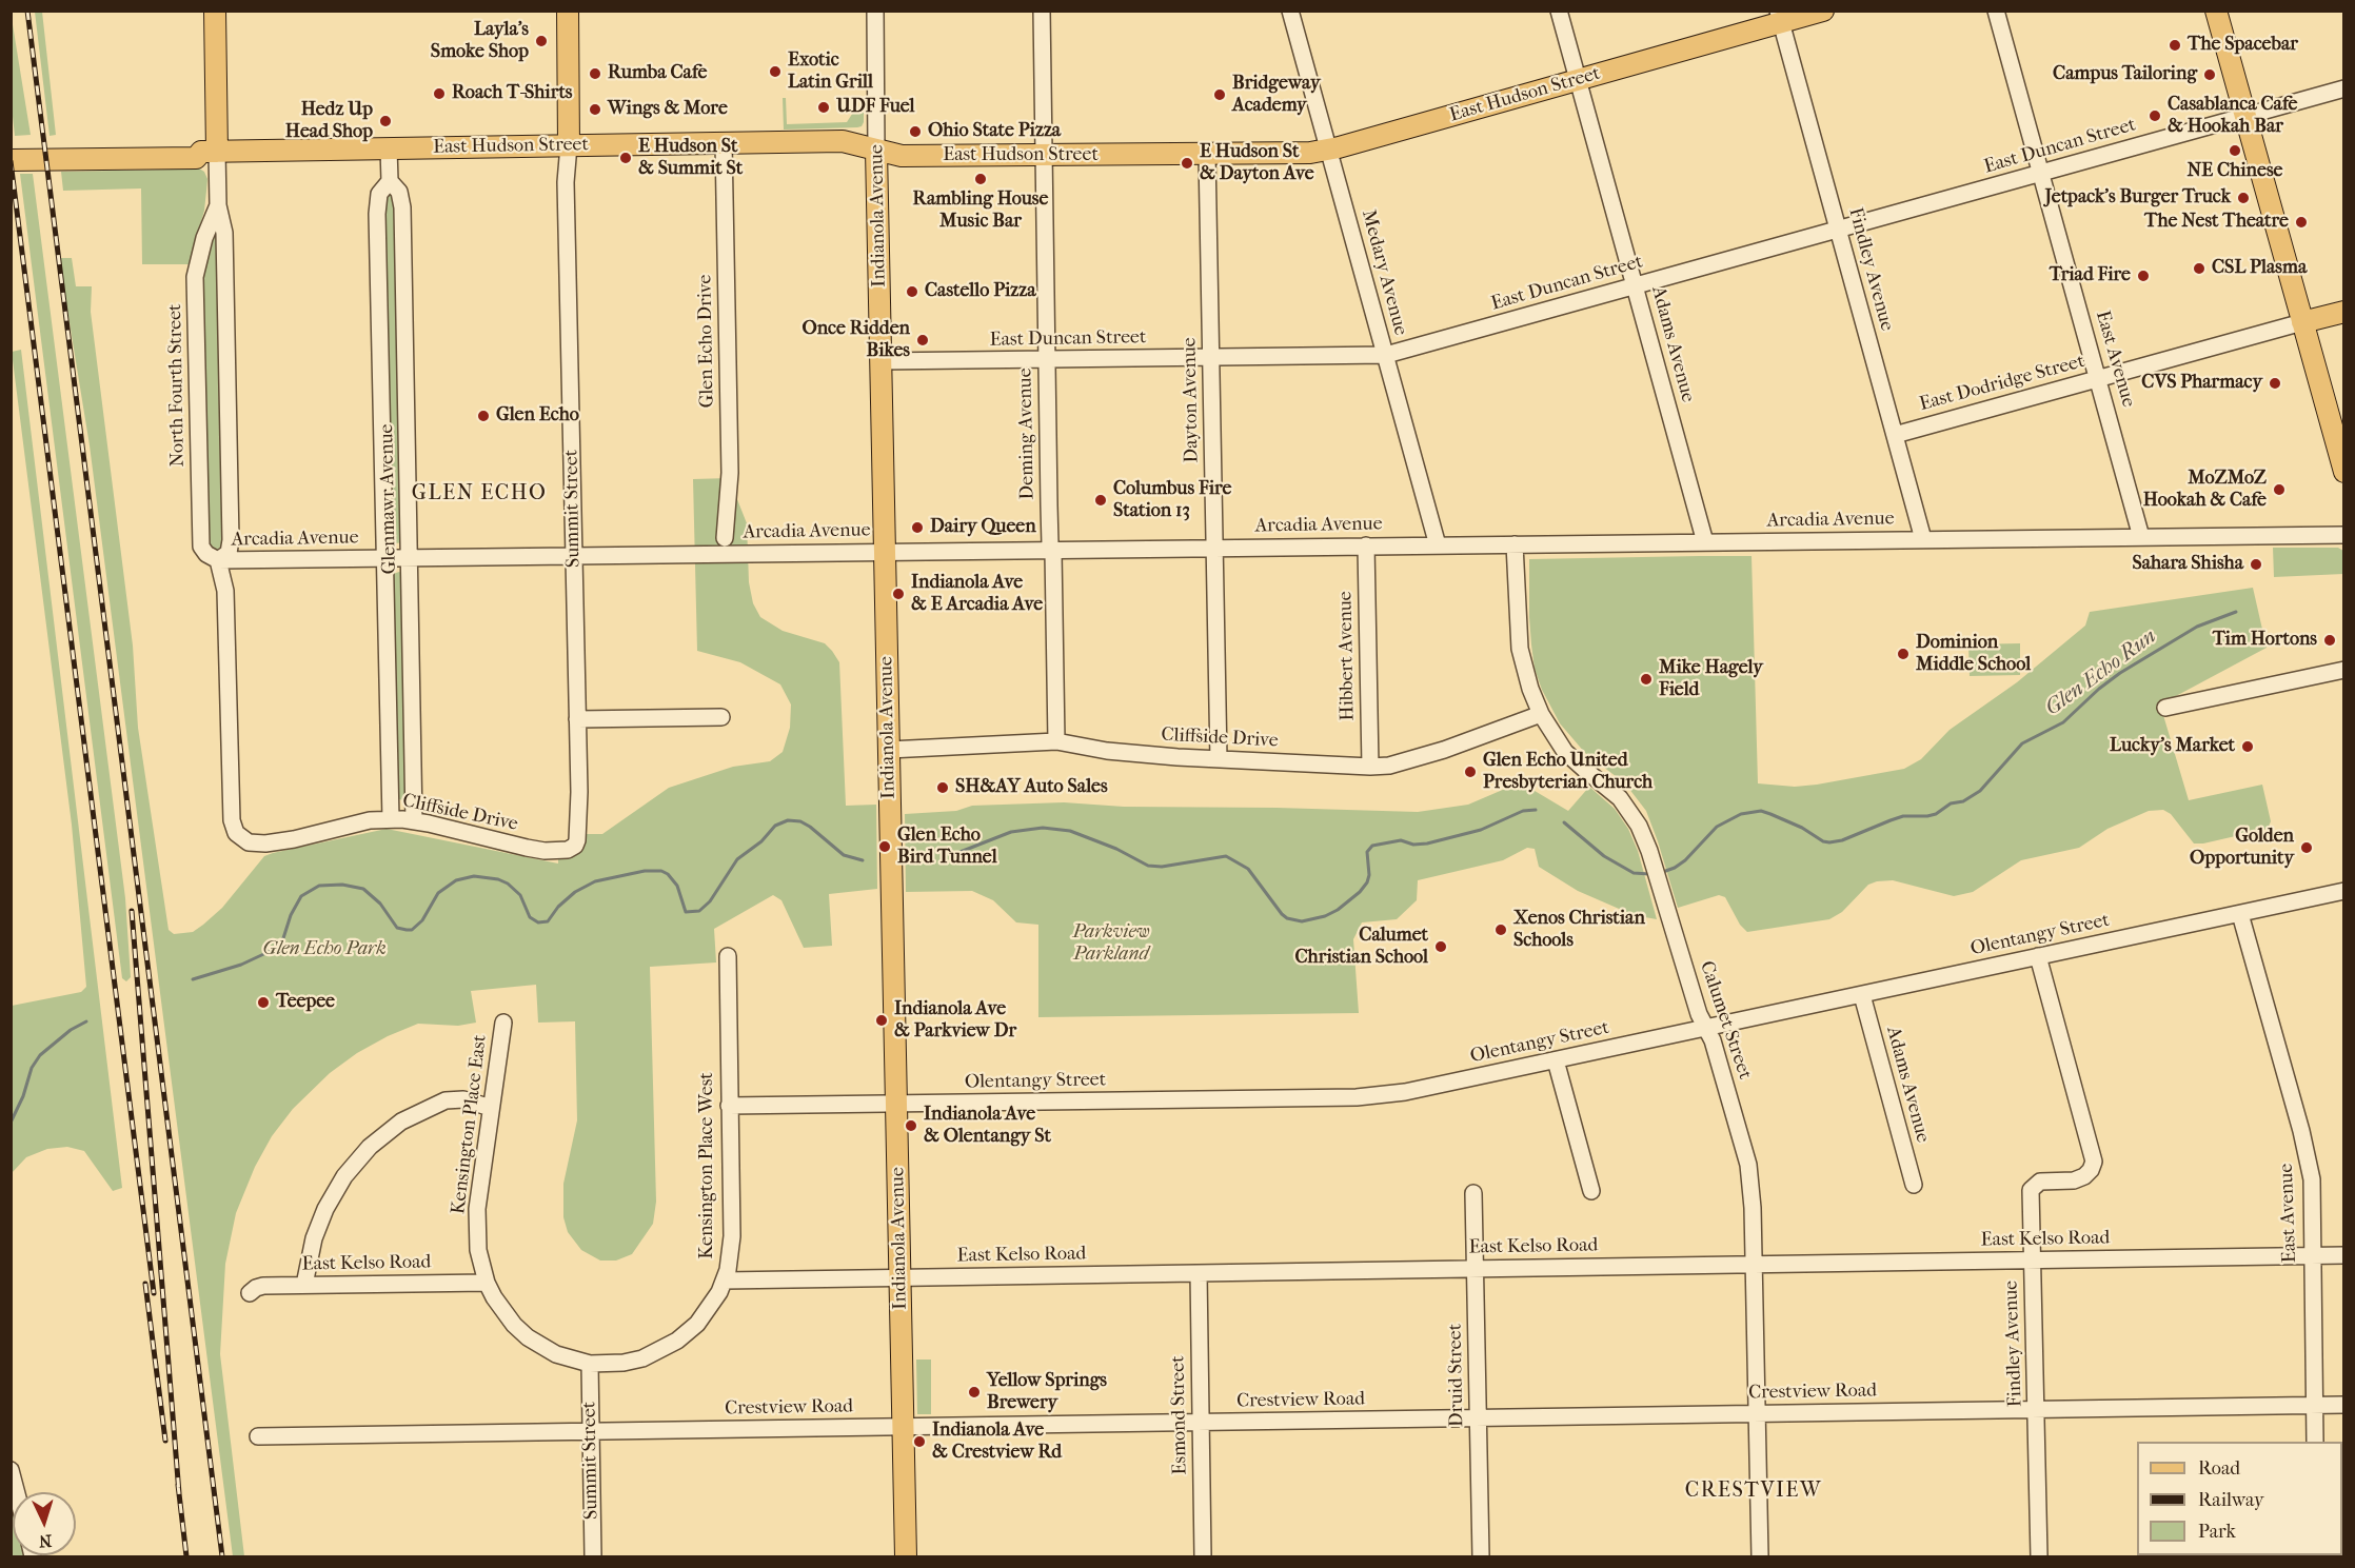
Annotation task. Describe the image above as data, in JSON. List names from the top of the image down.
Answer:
{
  "streets": {
    "main road": ["East Hudson Street", "Indianola Avenue", "Summit Street"],
    "street": [
      "East Duncan Street",
      "Findley Avenue",
      "Medary Avenue",
      "Glen Echo Drive",
      "Adams Avenue",
      "East Avenue",
      "East Dodridge Street",
      "North Fourth Street",
      "Dayton Avenue",
      "Deming Avenue",
      "Glenmawr Avenue",
      "Arcadia Avenue",
      "Hibbert Avenue",
      "Cliffside Drive",
      "Olentangy Street",
      "Calumet Street",
      "Kensington Place East",
      "Kensington Place West",
      "East Kelso Road",
      "Druid Street",
      "Crestview Road",
      "Esmond Street"
    ]
  },
  "crossings": [
    ["East Hudson Street", "Indianola Avenue"],
    ["East Hudson Street", "Findley Avenue"],
    ["East Hudson Street", "Medary Avenue"],
    ["East Hudson Street", "Glen Echo Drive"],
    ["East Hudson Street", "Adams Avenue"],
    ["East Hudson Street", "North Fourth Street"],
    ["East Hudson Street", "Dayton Avenue"],
    ["East Hudson Street", "Deming Avenue"],
    ["East Hudson Street", "Glenmawr Avenue"],
    ["East Hudson Street", "Summit Street"],
    ["East Duncan Street", "Indianola Avenue"],
    ["East Duncan Street", "Findley Avenue"],
    ["East Duncan Street", "Medary Avenue"],
    ["East Duncan Street", "Adams Avenue"],
    ["East Duncan Street", "East Avenue"],
    ["East Duncan Street", "Dayton Avenue"],
    ["East Duncan Street", "Deming Avenue"],
    ["Indianola Avenue", "Arcadia Avenue"],
    ["Indianola Avenue", "Cliffside Drive"],
    ["Indianola Avenue", "Olentangy Street"],
    ["Indianola Avenue", "East Kelso Road"],
    ["Indianola Avenue", "Crestview Road"],
    ["Findley Avenue", "East Dodridge Street"],
    ["Findley Avenue", "Arcadia Avenue"],
    ["Findley Avenue", "Olentangy Street"],
    ["Findley Avenue", "East Kelso Road"],
    ["Findley Avenue", "Crestview Road"],
    ["Medary Avenue", "Arcadia Avenue"],
    ["Adams Avenue", "Arcadia Avenue"],
    ["Adams Avenue", "Olentangy Street"],
    ["East Avenue", "East Dodridge Street"],
    ["East Avenue", "Arcadia Avenue"],
    ["East Avenue", "Olentangy Street"],
    ["East Avenue", "East Kelso Road"],
    ["East Avenue", "Crestview Road"],
    ["North Fourth Street", "Arcadia Avenue"],
    ["North Fourth Street", "Cliffside Drive"],
    ["Dayton Avenue", "Arcadia Avenue"],
    ["Dayton Avenue", "Cliffside Drive"],
    ["Deming Avenue", "Arcadia Avenue"],
    ["Deming Avenue", "Cliffside Drive"],
    ["Glenmawr Avenue", "Arcadia Avenue"],
    ["Glenmawr Avenue", "Cliffside Drive"],
    ["Summit Street", "Arcadia Avenue"],
    ["Summit Street", "Cliffside Drive"],
    ["Summit Street", "Kensington Place East"],
    ["Summit Street", "Kensington Place West"],
    ["Summit Street", "Crestview Road"],
    ["Arcadia Avenue", "Hibbert Avenue"],
    ["Arcadia Avenue", "Calumet Street"],
    ["Hibbert Avenue", "Cliffside Drive"],
    ["Cliffside Drive", "Calumet Street"],
    ["Olentangy Street", "Calumet Street"],
    ["Olentangy Street", "Kensington Place West"],
    ["Calumet Street", "East Kelso Road"],
    ["Calumet Street", "Crestview Road"],
    ["Kensington Place East", "Kensington Place West"],
    ["Kensington Place East", "East Kelso Road"],
    ["Kensington Place West", "East Kelso Road"],
    ["East Kelso Road", "Druid Street"],
    ["East Kelso Road", "Esmond Street"],
    ["Druid Street", "Crestview Road"],
    ["Crestview Road", "Esmond Street"]
  ],
  "districts": ["GLEN ECHO", "CRESTVIEW"],
  "water": ["Glen Echo Run"],
  "parks": ["Parkview Parkland", "Glen Echo Park"],
  "places": [
    "Layla's Smoke Shop",
    "The Spacebar",
    "Exotic Latin Grill",
    "Rumba Cafe",
    "Campus Tailoring",
    "Roach T-Shirts",
    "Bridgeway Academy",
    "UDF Fuel",
    "Wings & More",
    "Casablanca Cafe & Hookah Bar",
    "Hedz Up Head Shop",
    "Ohio State Pizza",
    "NE Chinese",
    "E Hudson St & Summit St",
    "E Hudson St & Dayton Ave",
    "Rambling House Music Bar",
    "Jetpack's Burger Truck",
    "The Nest Theatre",
    "CSL Plasma",
    "Triad Fire",
    "Castello Pizza",
    "Once Ridden Bikes",
    "CVS Pharmacy",
    "Glen Echo",
    "MoZMoZ Hookah & Cafe",
    "Columbus Fire Station 13",
    "Dairy Queen",
    "Sahara Shisha",
    "Indianola Ave & E Arcadia Ave",
    "Tim Hortons",
    "Dominion Middle School",
    "Mike Hagely Field",
    "Lucky's Market",
    "Glen Echo United Presbyterian Church",
    "SH&AY Auto Sales",
    "Glen Echo Bird Tunnel",
    "Golden Opportunity",
    "Xenos Christian Schools",
    "Calumet Christian School",
    "Teepee",
    "Indianola Ave & Parkview Dr",
    "Indianola Ave & Olentangy St",
    "Yellow Springs Brewery",
    "Indianola Ave & Crestview Rd"
  ],
  "legend": ["Road", "Railway", "Park"],
  "north": "bottom"
}
